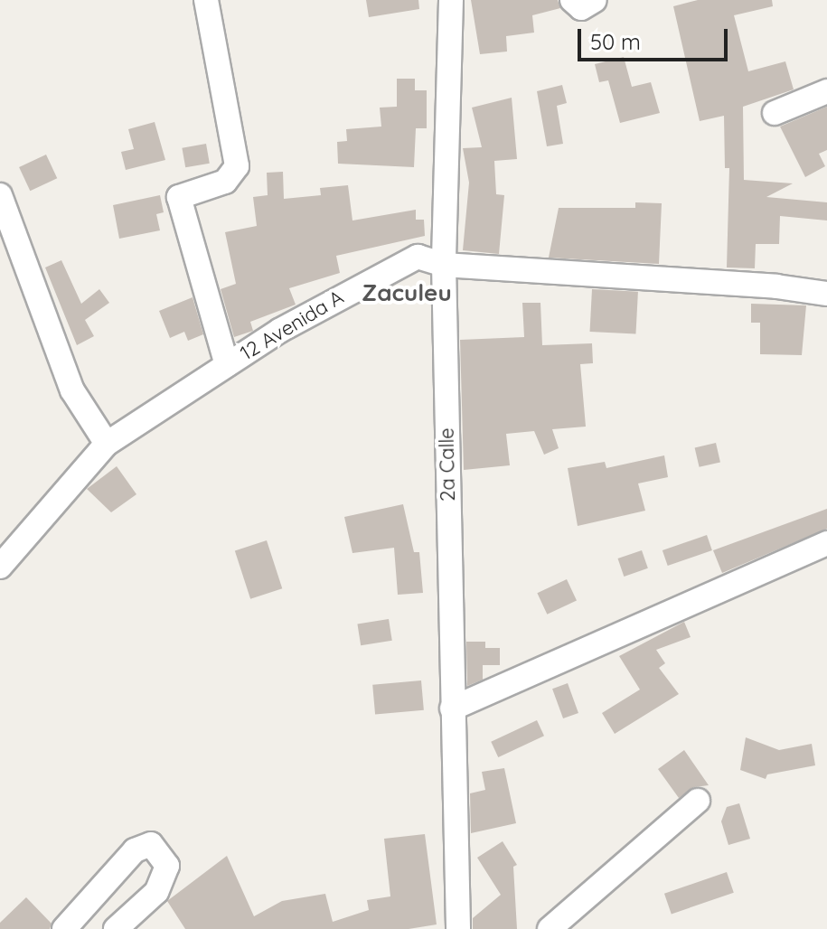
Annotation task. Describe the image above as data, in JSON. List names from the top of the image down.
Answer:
{
  "streets": {
    "street": ["12 Avenida A", "2a Calle"]
  },
  "crossings": [
    ["12 Avenida A", "2a Calle"]
  ],
  "districts": ["Zaculeu"],
  "scale_bar": "50 m"
}
